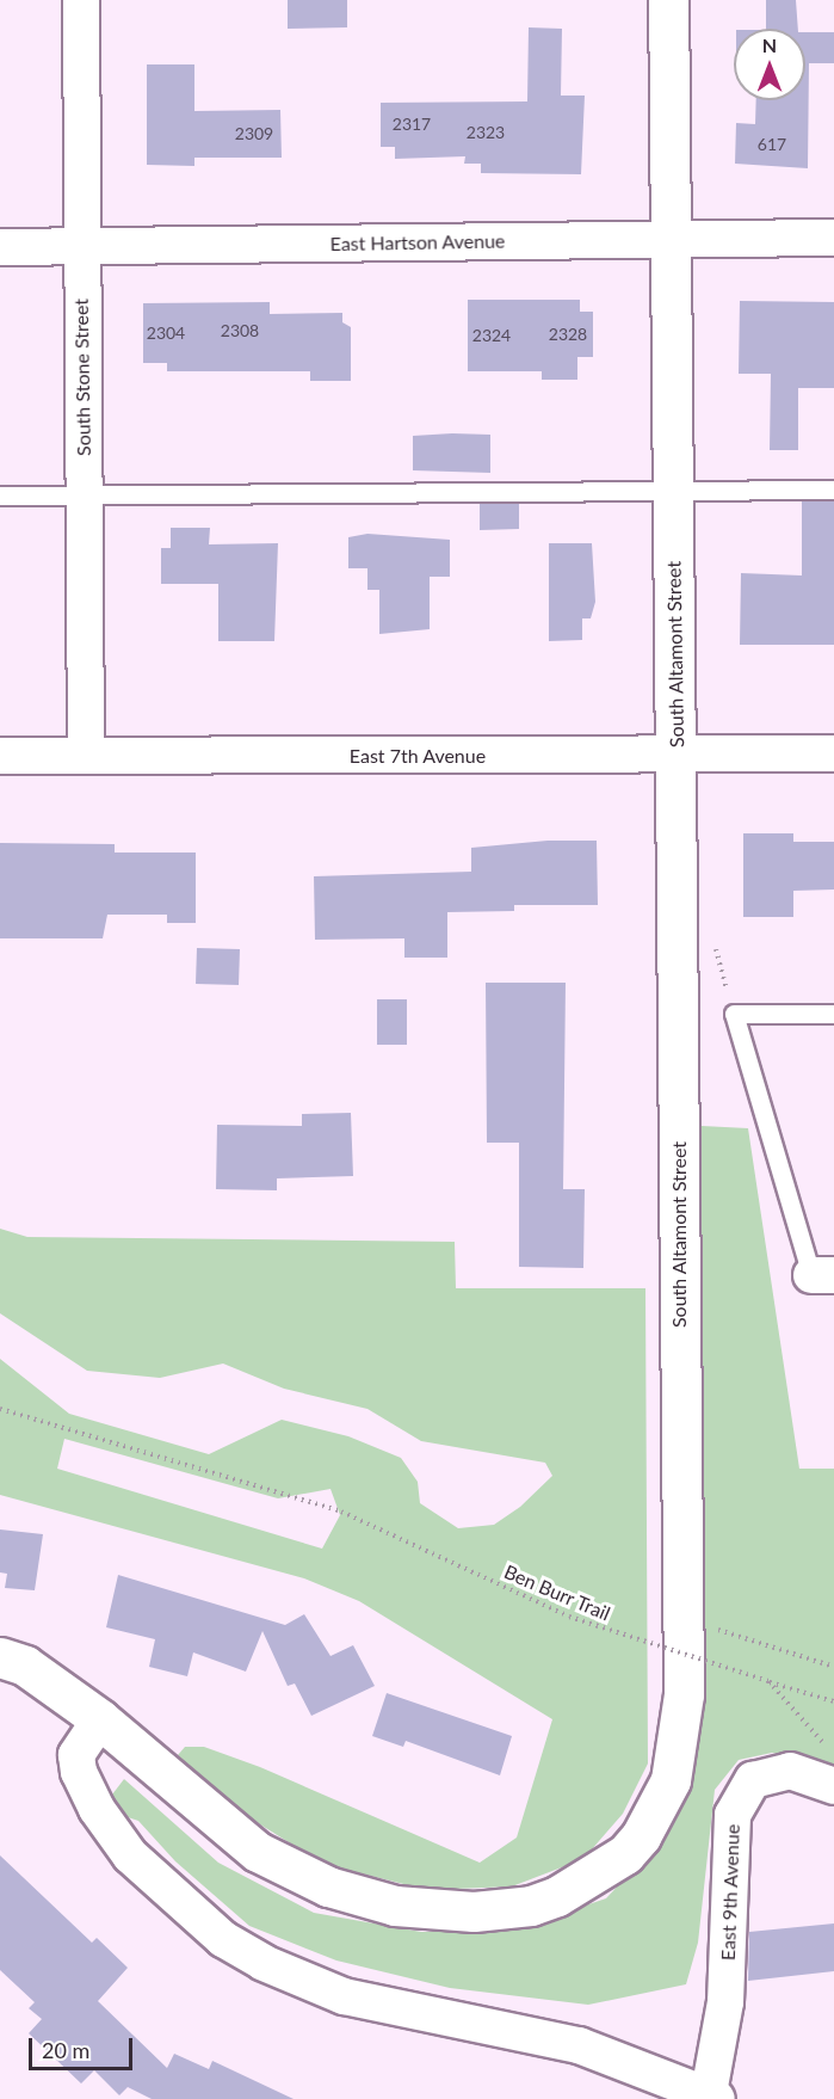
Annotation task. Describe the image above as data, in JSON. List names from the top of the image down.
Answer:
{
  "streets": {
    "street": [
      "East Hartson Avenue",
      "South Stone Street",
      "South Altamont Street",
      "East 7th Avenue",
      "East 9th Avenue"
    ],
    "path": ["Ben Burr Trail"]
  },
  "crossings": [
    ["East Hartson Avenue", "South Stone Street"],
    ["East Hartson Avenue", "South Altamont Street"],
    ["South Stone Street", "East 7th Avenue"],
    ["South Altamont Street", "East 7th Avenue"]
  ],
  "house_numbers": [
    "2317",
    "2323",
    "2309",
    "617",
    "2308",
    "2304",
    "2328",
    "2324"
  ],
  "scale_bar": "20 m",
  "north": "top"
}
